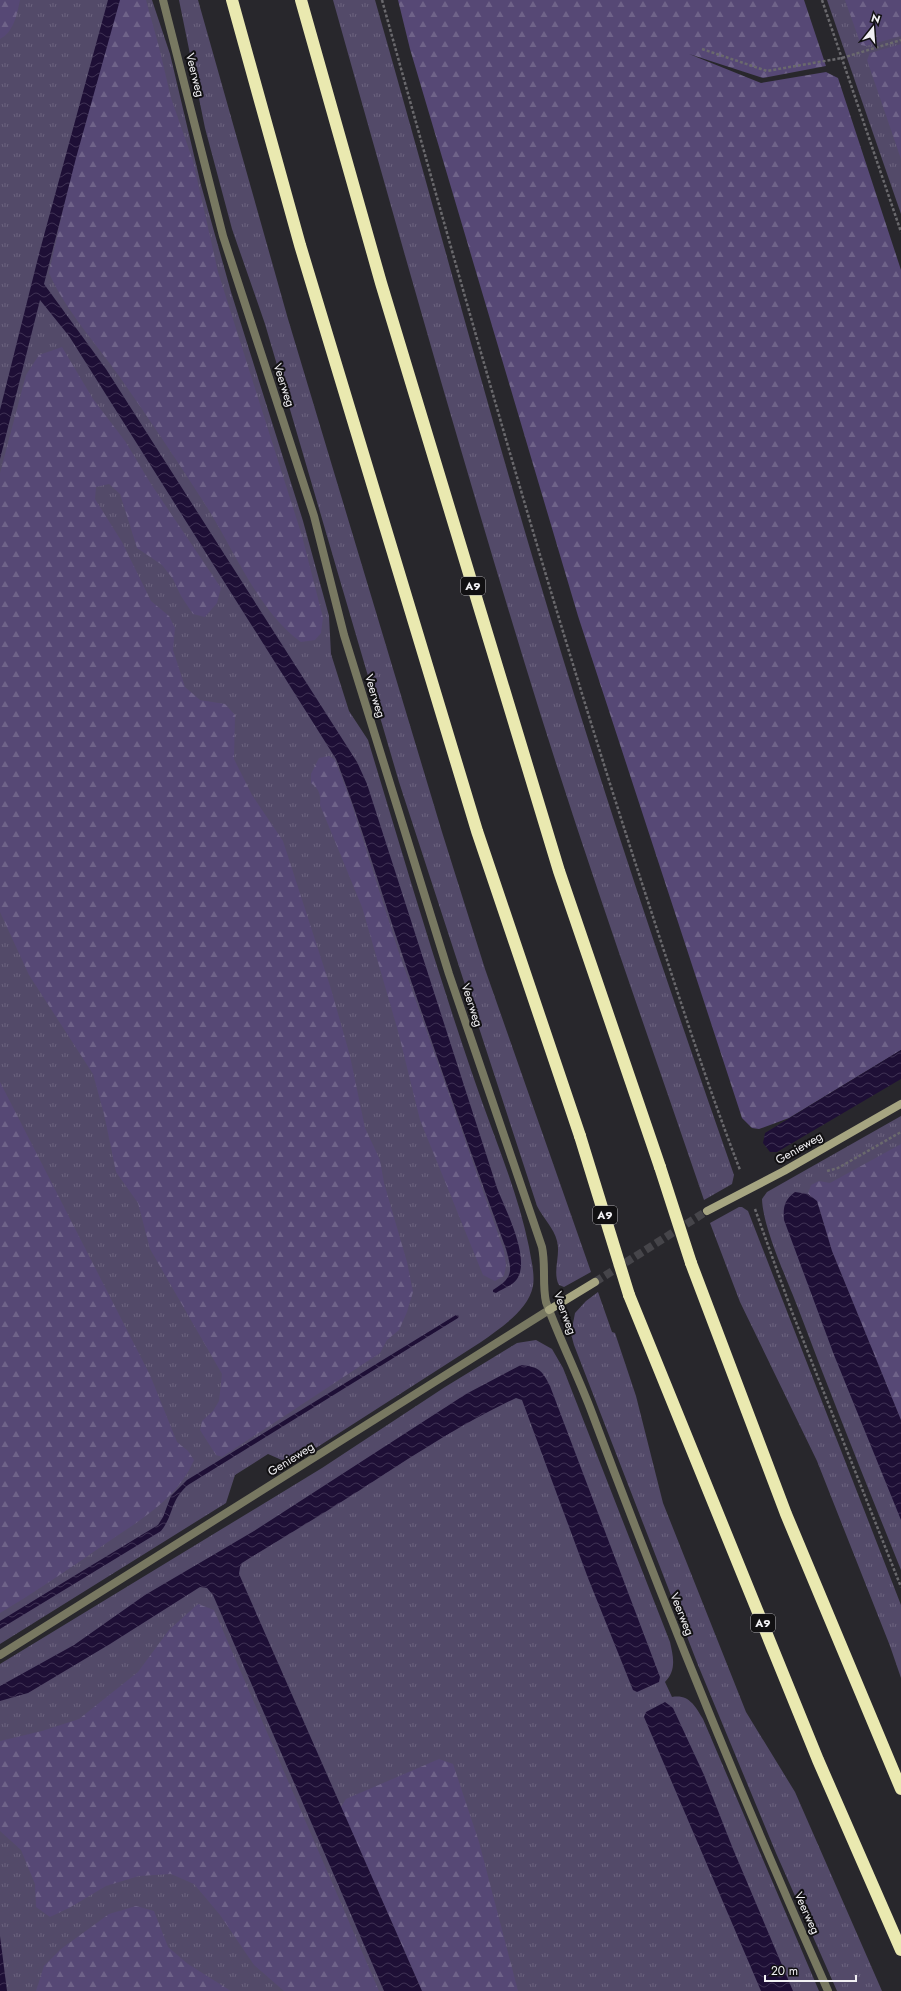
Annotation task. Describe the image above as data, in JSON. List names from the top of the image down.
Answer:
{
  "streets": {
    "highway": ["A9"],
    "street": ["Veerweg", "Genieweg"]
  },
  "crossings": [
    ["Veerweg", "Genieweg"]
  ],
  "scale_bar": "20 m",
  "north": "top"
}
